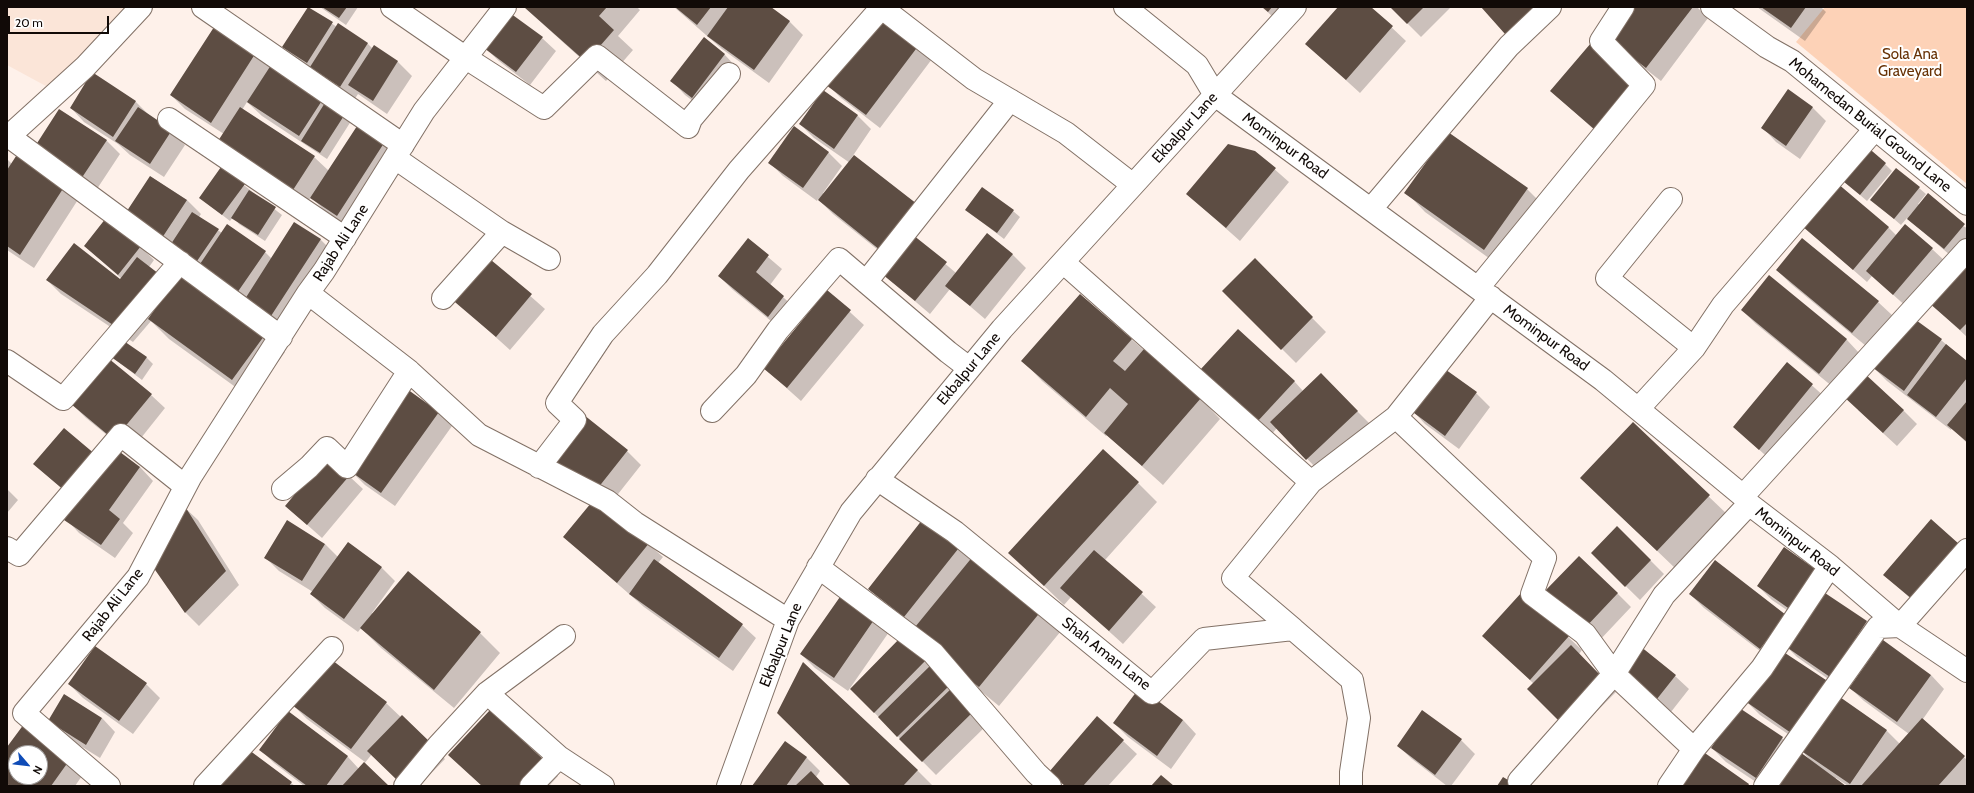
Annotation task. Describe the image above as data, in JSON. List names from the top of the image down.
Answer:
{
  "streets": {
    "street": [
      "Mohamedan Burial Ground Lane",
      "Ekbalpur Lane",
      "Mominpur Road",
      "Rajab Ali Lane",
      "Shah Aman Lane"
    ]
  },
  "crossings": [
    ["Ekbalpur Lane", "Mominpur Road"],
    ["Ekbalpur Lane", "Shah Aman Lane"]
  ],
  "parks": ["Sola Ana Graveyard"],
  "scale_bar": "20 m",
  "north": "bottom right"
}
